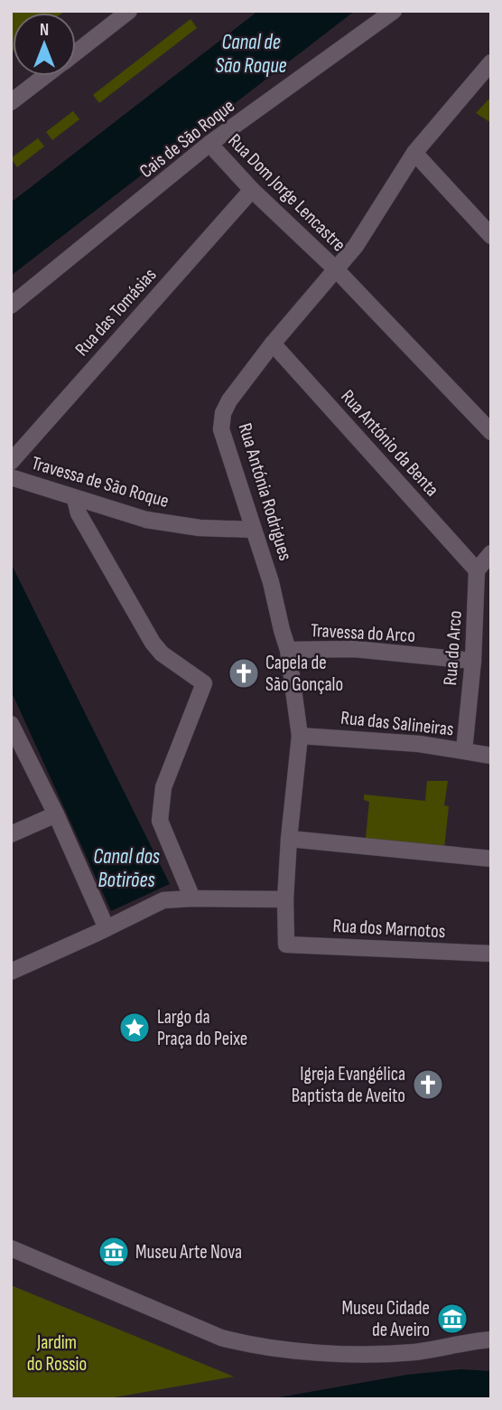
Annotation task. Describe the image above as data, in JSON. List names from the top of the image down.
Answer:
{
  "streets": {
    "street": [
      "Cais de São Roque",
      "Rua Dom Jorge Lencastre",
      "Rua das Tomásias",
      "Rua António da Benta",
      "Travessa de São Roque",
      "Rua Antónia Rodrigues",
      "Travessa do Arco",
      "Rua do Arco",
      "Rua das Salineiras",
      "Rua dos Marnotos"
    ]
  },
  "crossings": [
    ["Cais de São Roque", "Rua Dom Jorge Lencastre"],
    ["Rua Dom Jorge Lencastre", "Rua das Tomásias"],
    ["Rua Dom Jorge Lencastre", "Rua Antónia Rodrigues"],
    ["Rua António da Benta", "Rua Antónia Rodrigues"],
    ["Rua António da Benta", "Rua do Arco"],
    ["Travessa de São Roque", "Rua Antónia Rodrigues"],
    ["Rua Antónia Rodrigues", "Travessa do Arco"],
    ["Rua Antónia Rodrigues", "Rua das Salineiras"],
    ["Rua Antónia Rodrigues", "Rua dos Marnotos"],
    ["Travessa do Arco", "Rua do Arco"],
    ["Rua do Arco", "Rua das Salineiras"]
  ],
  "water": ["Canal de São Roque", "Canal dos Botirões"],
  "parks": ["Jardim do Rossio"],
  "places": {
    "church": ["Capela de São Gonçalo", "Igreja Evangélica Baptista de Aveito"],
    "place": ["Largo da Praça do Peixe"],
    "museum": ["Museu Arte Nova", "Museu Cidade de Aveiro"]
  },
  "north": "top"
}
